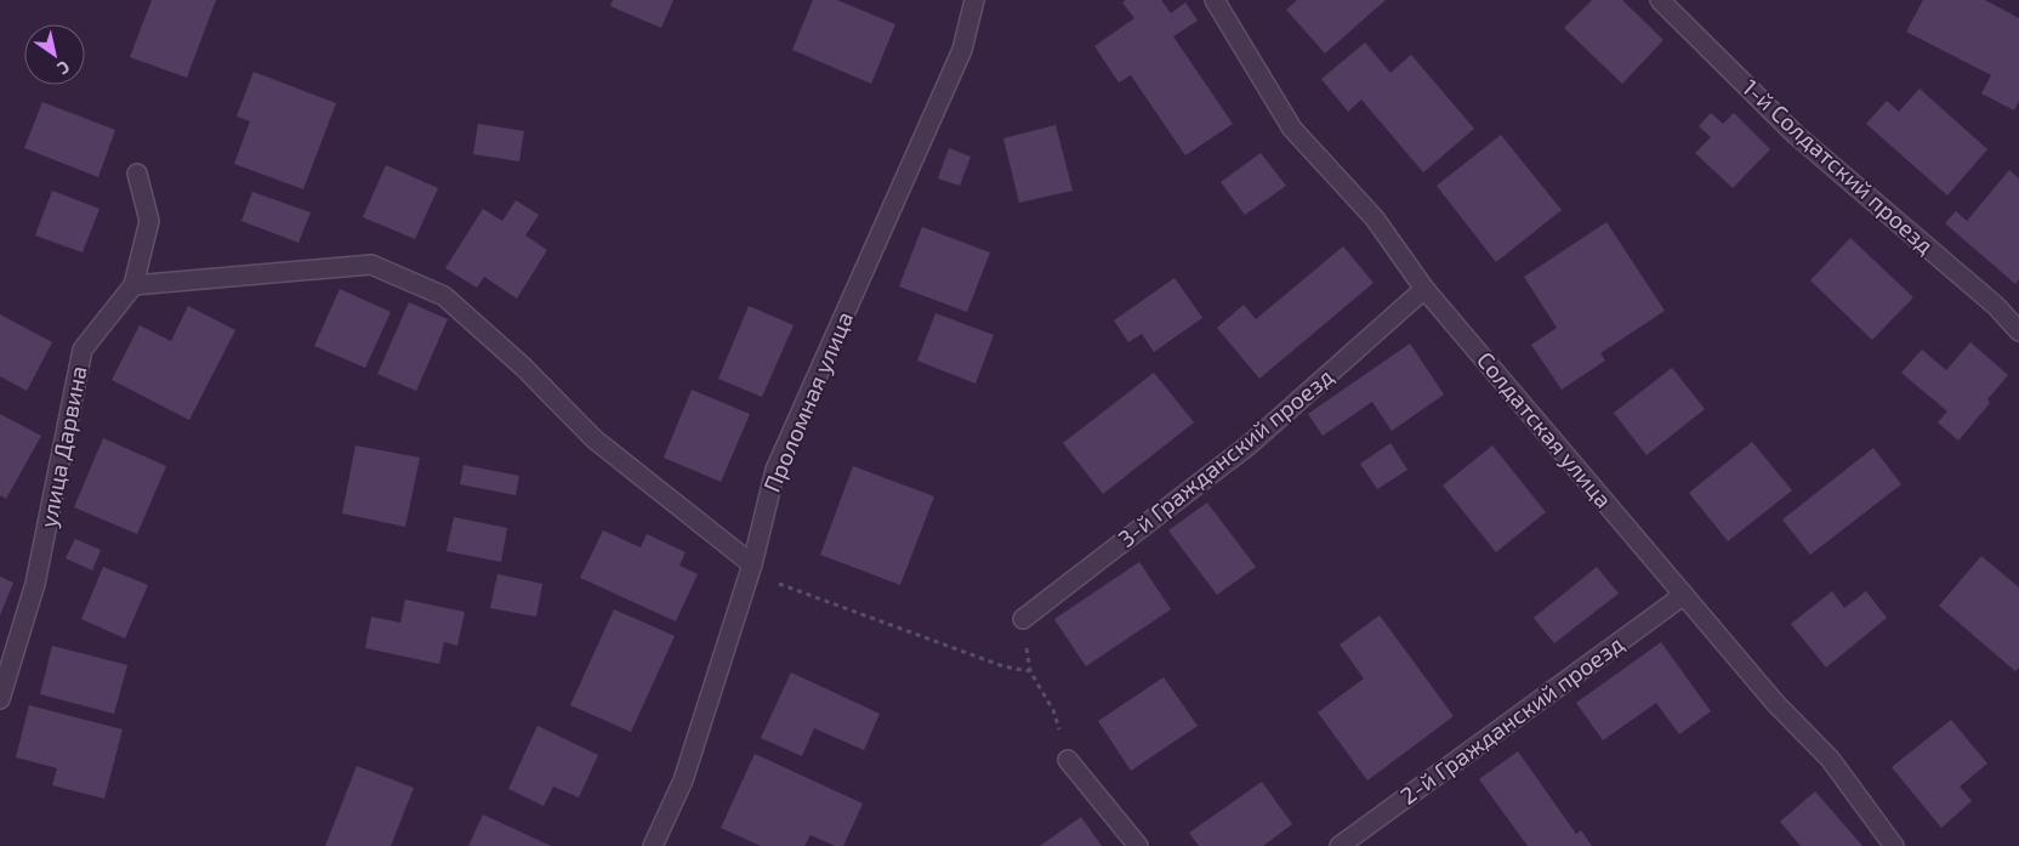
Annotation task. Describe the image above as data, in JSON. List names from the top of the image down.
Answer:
{
  "streets": {
    "street": [
      "1-й Солдатский проезд",
      "Проломная улица",
      "Солдатская улица",
      "улица Дарвина",
      "3-й Гражданский проезд",
      "2-й Гражданский проезд"
    ]
  },
  "crossings": [
    ["Солдатская улица", "3-й Гражданский проезд"],
    ["Солдатская улица", "2-й Гражданский проезд"]
  ],
  "north": "bottom right"
}
